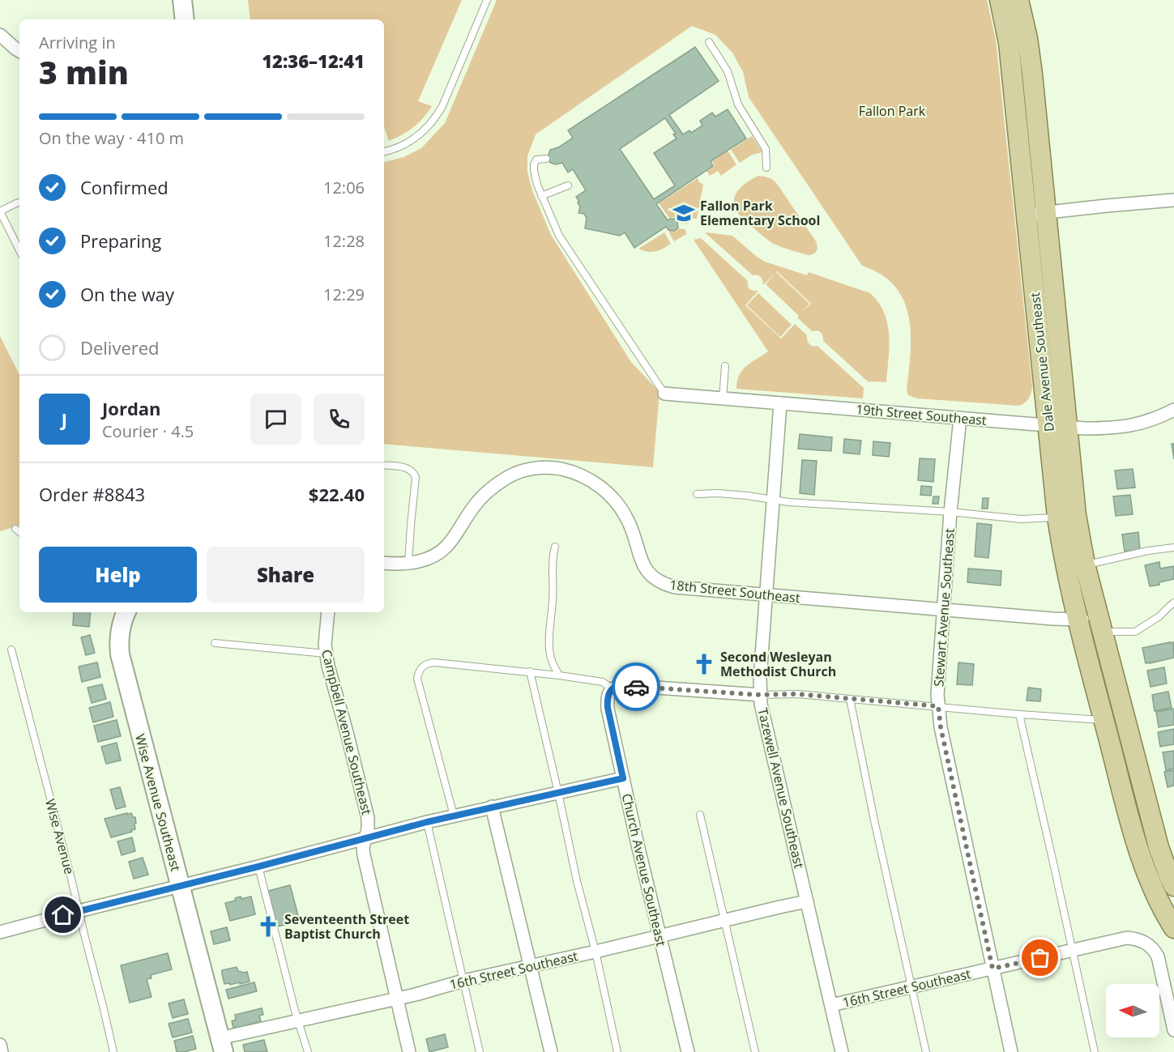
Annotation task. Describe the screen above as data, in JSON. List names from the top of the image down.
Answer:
{
  "streets": {
    "main road": ["Dale Avenue Southeast"],
    "street": [
      "19th Street Southeast",
      "18th Street Southeast",
      "Stewart Avenue Southeast",
      "Campbell Avenue Southeast",
      "Tazewell Avenue Southeast",
      "Wise Avenue Southeast",
      "Church Avenue Southeast",
      "16th Street Southeast"
    ],
    "lane": ["Wise Avenue"]
  },
  "crossings": [
    ["Dale Avenue Southeast", "19th Street Southeast"],
    ["Dale Avenue Southeast", "18th Street Southeast"],
    ["19th Street Southeast", "Stewart Avenue Southeast"],
    ["19th Street Southeast", "Tazewell Avenue Southeast"],
    ["18th Street Southeast", "Stewart Avenue Southeast"],
    ["18th Street Southeast", "Tazewell Avenue Southeast"],
    ["Stewart Avenue Southeast", "16th Street Southeast"],
    ["Campbell Avenue Southeast", "16th Street Southeast"],
    ["Tazewell Avenue Southeast", "16th Street Southeast"],
    ["Wise Avenue Southeast", "16th Street Southeast"],
    ["Church Avenue Southeast", "16th Street Southeast"]
  ],
  "parks": ["Fallon Park"],
  "places": {
    "school or university": ["Fallon Park Elementary School"],
    "church": ["Second Wesleyan Methodist Church", "Seventeenth Street Baptist Church"]
  },
  "north": "left",
  "page": {
    "heading": ["3 min", "Arriving in", "12:36–12:41"],
    "panel": [
      "Jordan",
      "Courier · 4.5",
      "Order #8843",
      "$22.40"
    ],
    "bar": "On the way · 410 m",
    "list": [
      ["Confirmed", "12:06"],
      ["Preparing", "12:28"],
      ["On the way", "12:29"],
      "Delivered"
    ],
    "round": "J",
    "buttons": ["Help", "Share"]
  }
}
